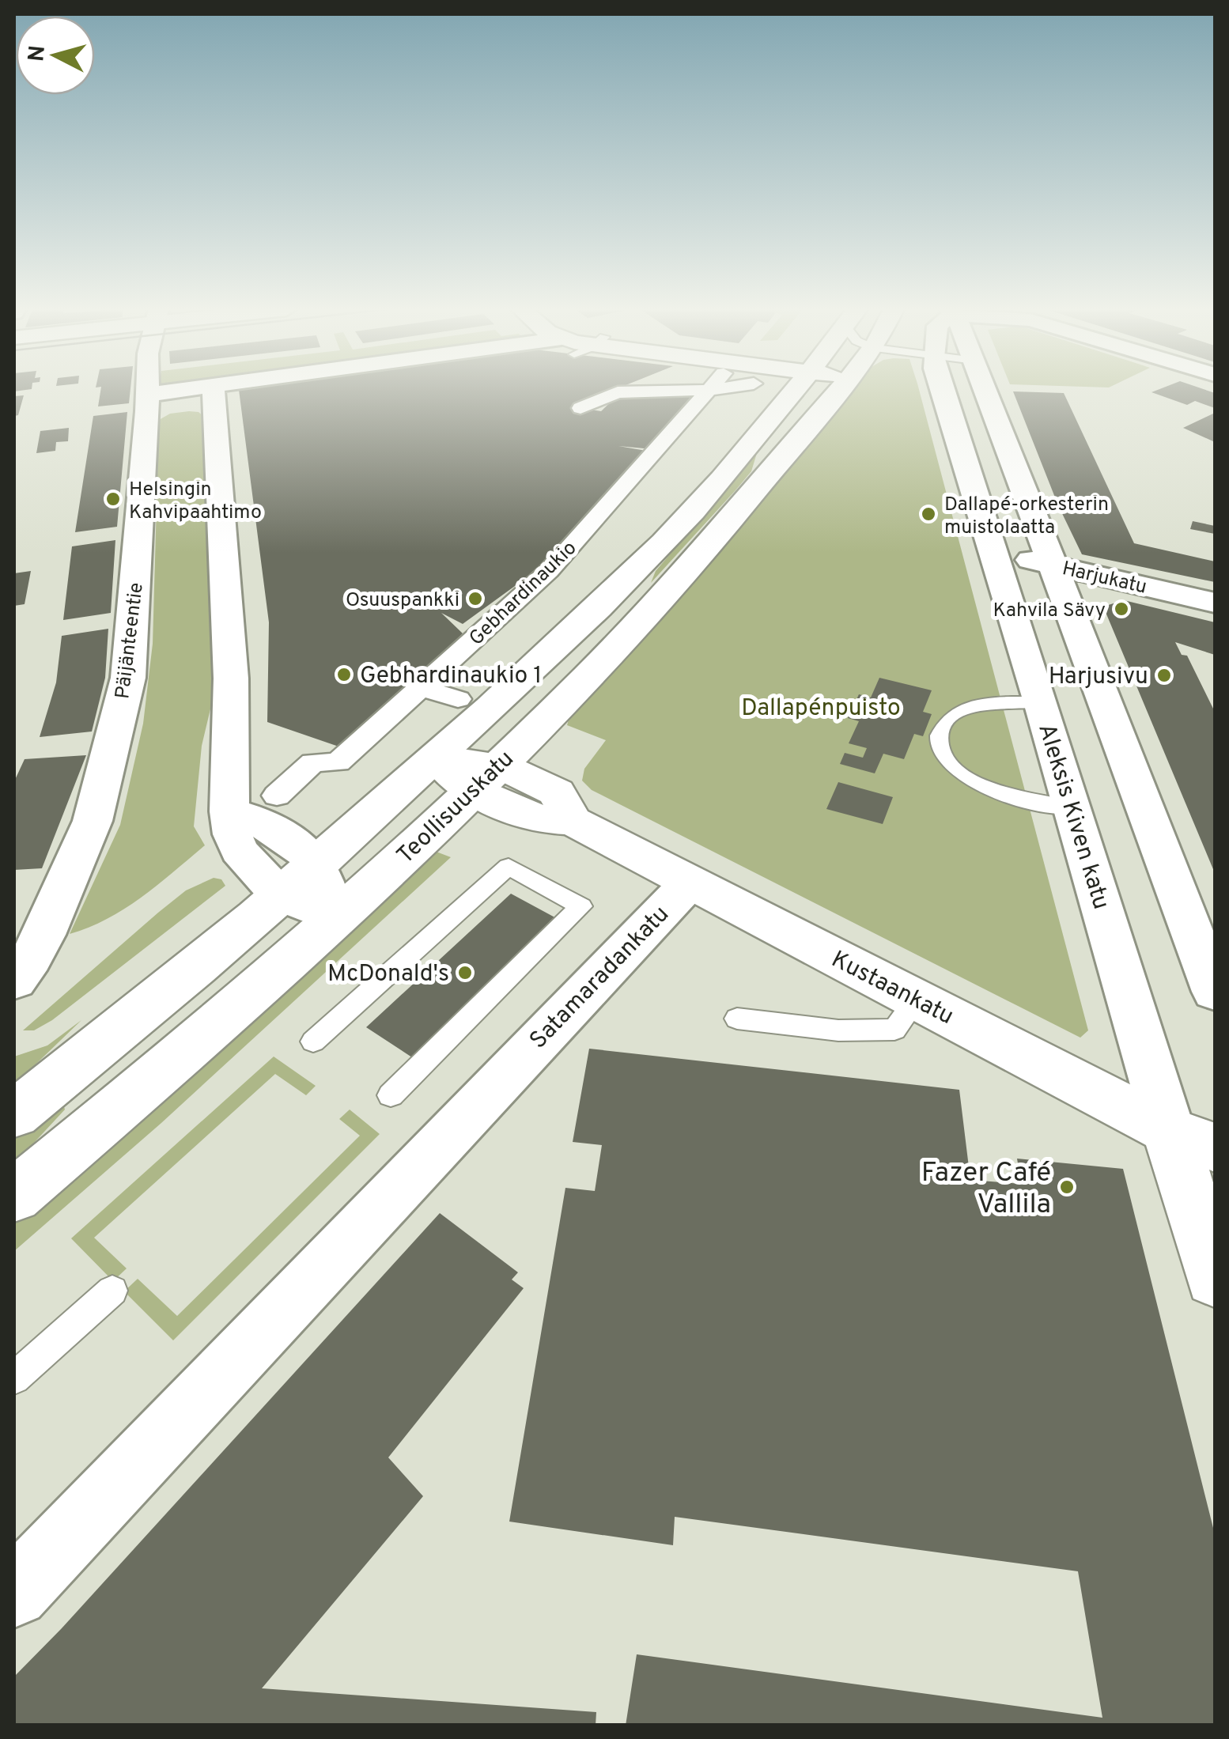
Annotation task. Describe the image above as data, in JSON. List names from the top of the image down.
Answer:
{
  "streets": {
    "main road": ["Teollisuuskatu", "Aleksis Kiven katu", "Kustaankatu"],
    "street": [
      "Harjukatu",
      "Gebhardinaukio",
      "Päijänteentie",
      "Satamaradankatu"
    ]
  },
  "crossings": [
    ["Harjukatu", "Aleksis Kiven katu"],
    ["Teollisuuskatu", "Kustaankatu"],
    ["Aleksis Kiven katu", "Kustaankatu"],
    ["Satamaradankatu", "Kustaankatu"]
  ],
  "parks": ["Dallapénpuisto"],
  "places": [
    "Helsingin Kahvipaahtimo",
    "Dallapé-orkesterin muistolaatta",
    "Osuuspankki",
    "Kahvila Sävy",
    "Gebhardinaukio 1",
    "Harjusivu",
    "McDonald's",
    "Fazer Café Vallila"
  ],
  "north": "left"
}
